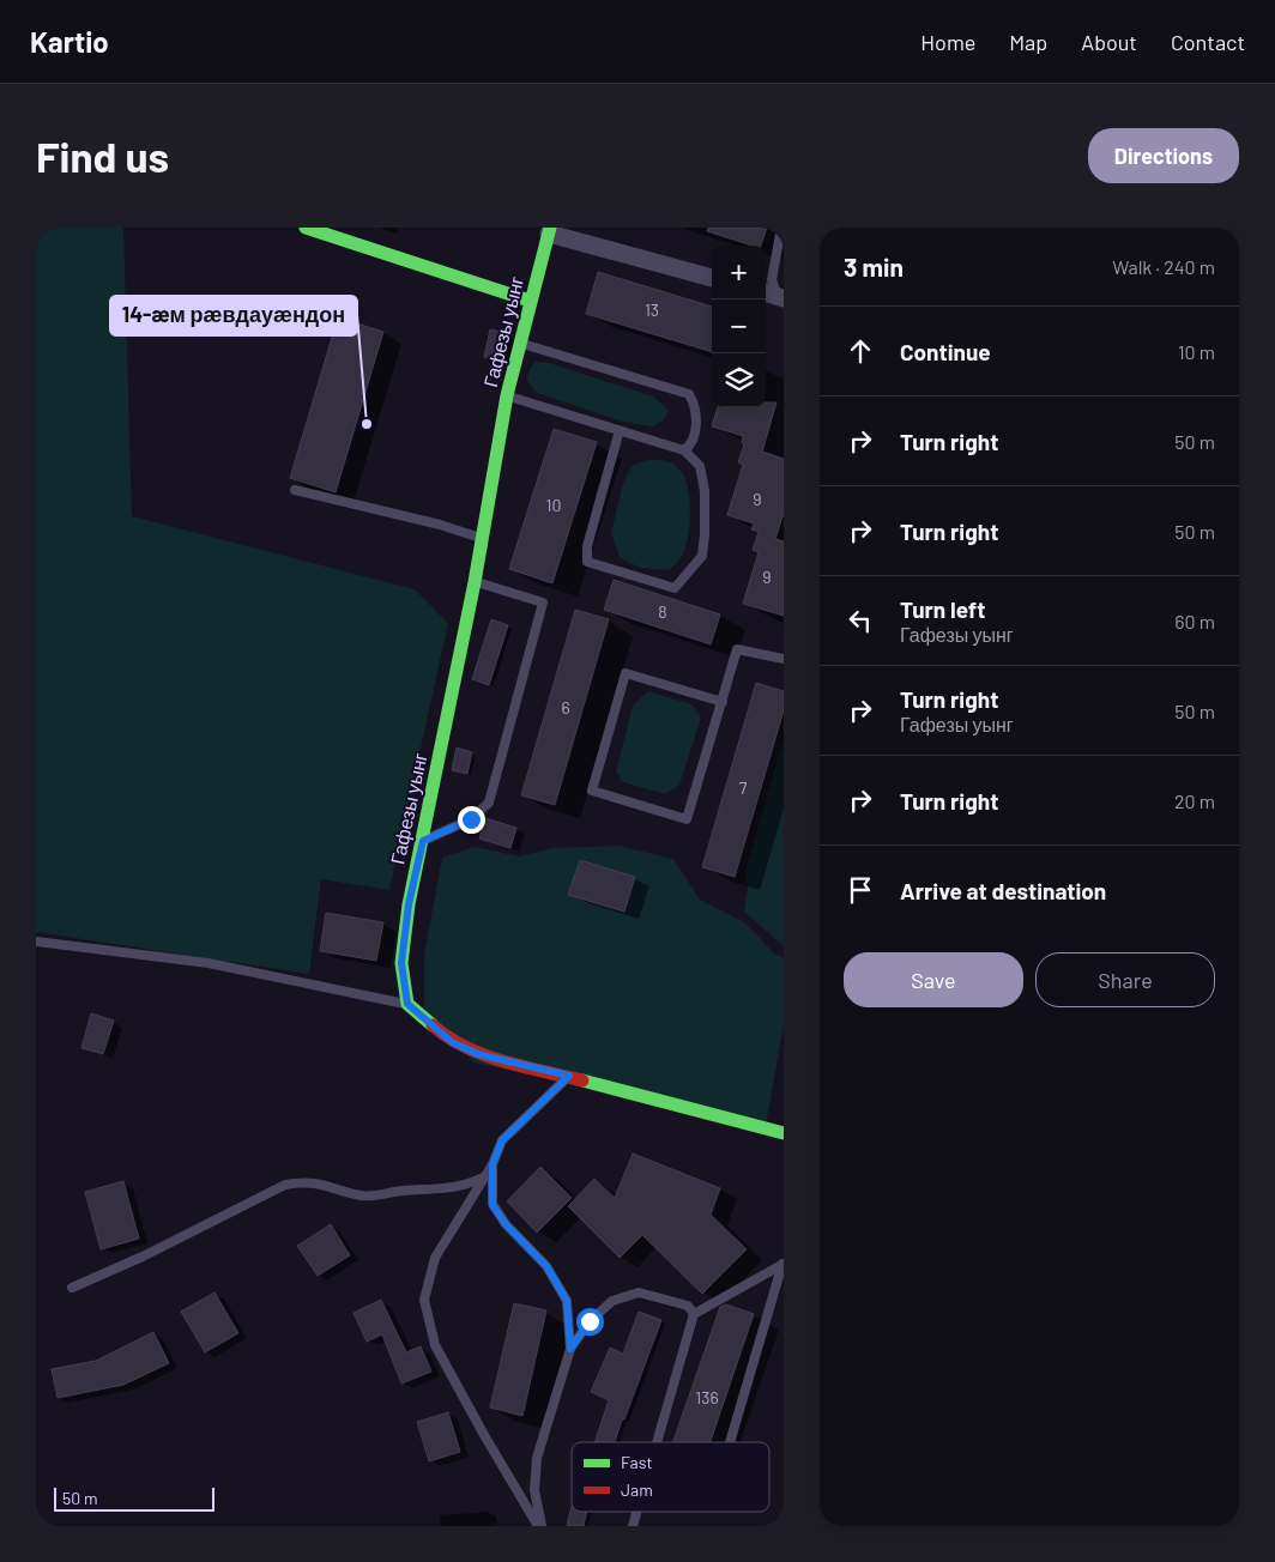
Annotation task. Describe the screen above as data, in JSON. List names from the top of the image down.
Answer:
{
  "streets": {
    "street": ["Гафезы уынг"]
  },
  "places": ["14-æм рӕвдауӕндон"],
  "house_numbers": [
    "13",
    "9",
    "10",
    "9",
    "8",
    "6",
    "7",
    "136"
  ],
  "legend": ["Fast", "Jam"],
  "scale_bar": "50 m",
  "page": {
    "header": "Kartio",
    "nav": [
      "Home",
      "Map",
      "About",
      "Contact"
    ],
    "buttons": [
      "Directions",
      ["Save", "Share"]
    ],
    "title": "Find us",
    "heading": ["3 min", "Walk · 240 m"],
    "map_buttons": ["+", "−"],
    "list": [
      ["Continue", "10 m"],
      ["Turn right", "50 m"],
      ["Turn right", "50 m"],
      ["Turn left", "Гафезы уынг", "60 m"],
      ["Turn right", "Гафезы уынг", "50 m"],
      ["Turn right", "20 m"],
      "Arrive at destination"
    ],
    "scale": "50 m"
  }
}
